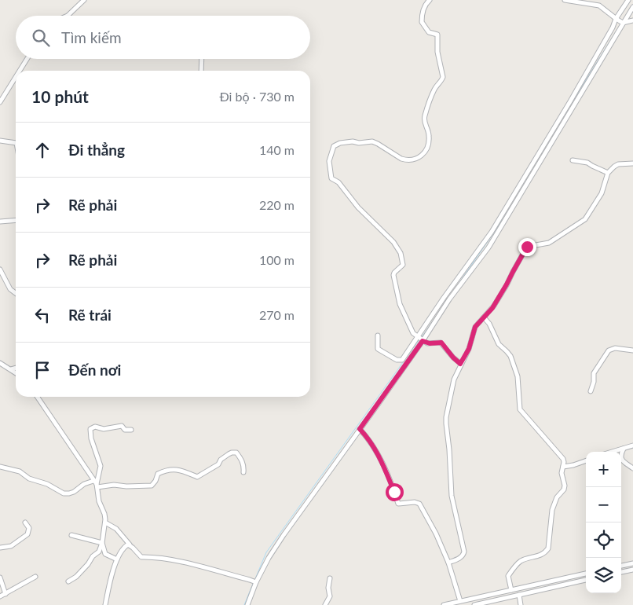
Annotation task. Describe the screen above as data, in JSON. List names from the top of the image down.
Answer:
{
  "page": {
    "search": "Tìm kiếm",
    "heading": ["10 phút", "Đi bộ · 730 m"],
    "list": [
      ["Đi thẳng", "140 m"],
      ["Rẽ phải", "220 m"],
      ["Rẽ phải", "100 m"],
      ["Rẽ trái", "270 m"],
      "Đến nơi"
    ],
    "map_buttons": ["+", "−"]
  }
}
